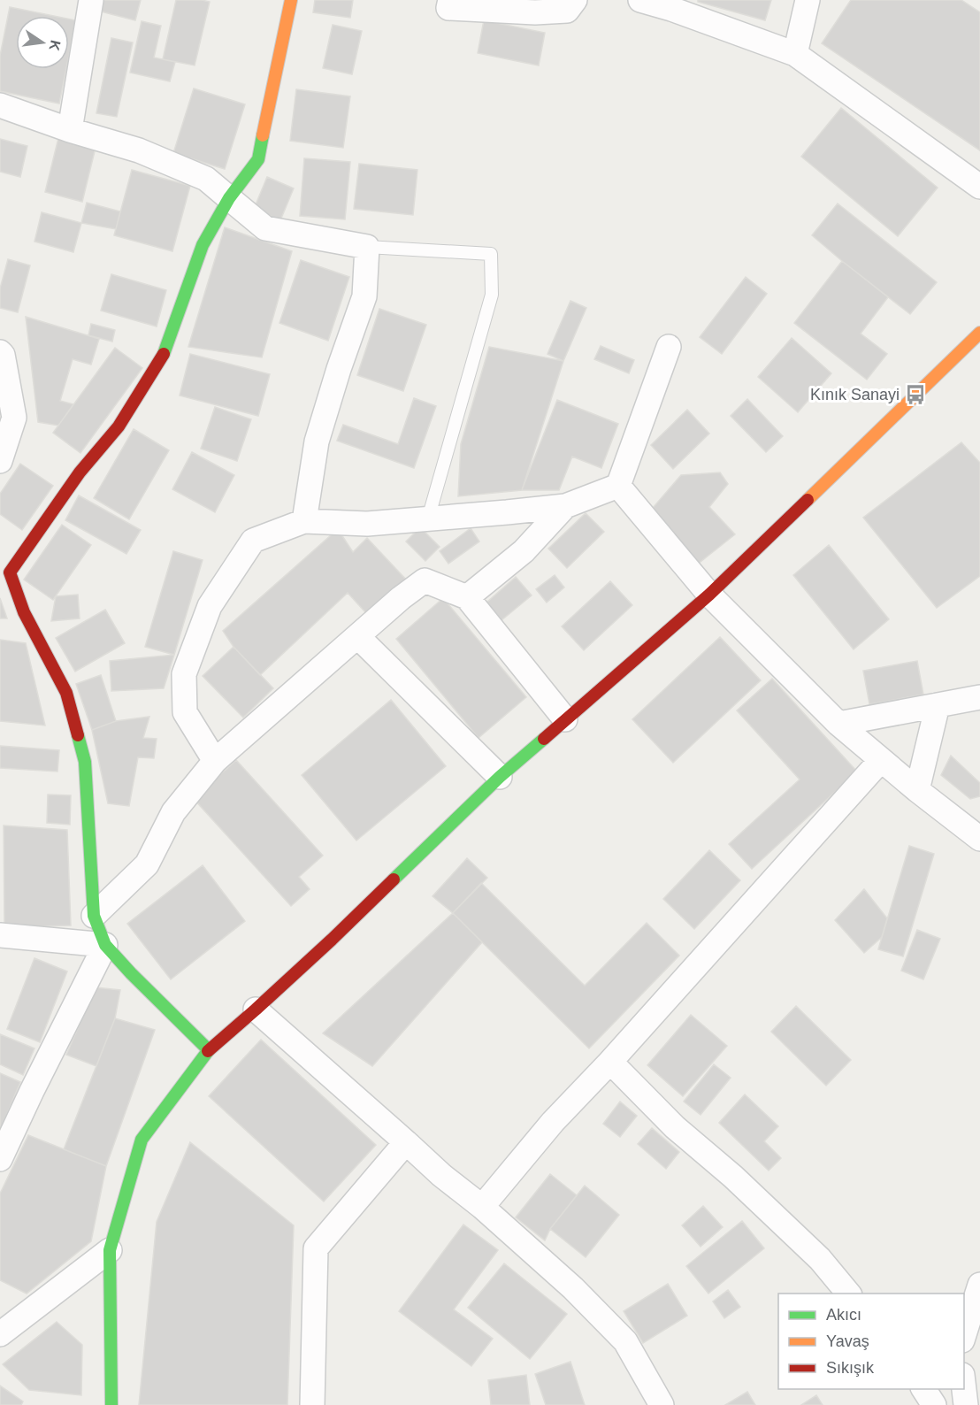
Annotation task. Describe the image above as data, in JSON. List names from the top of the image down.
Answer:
{
  "places": {
    "bus stop": ["Kınık Sanayi"]
  },
  "legend": ["Akıcı", "Yavaş", "Sıkışık"],
  "north": "right"
}
